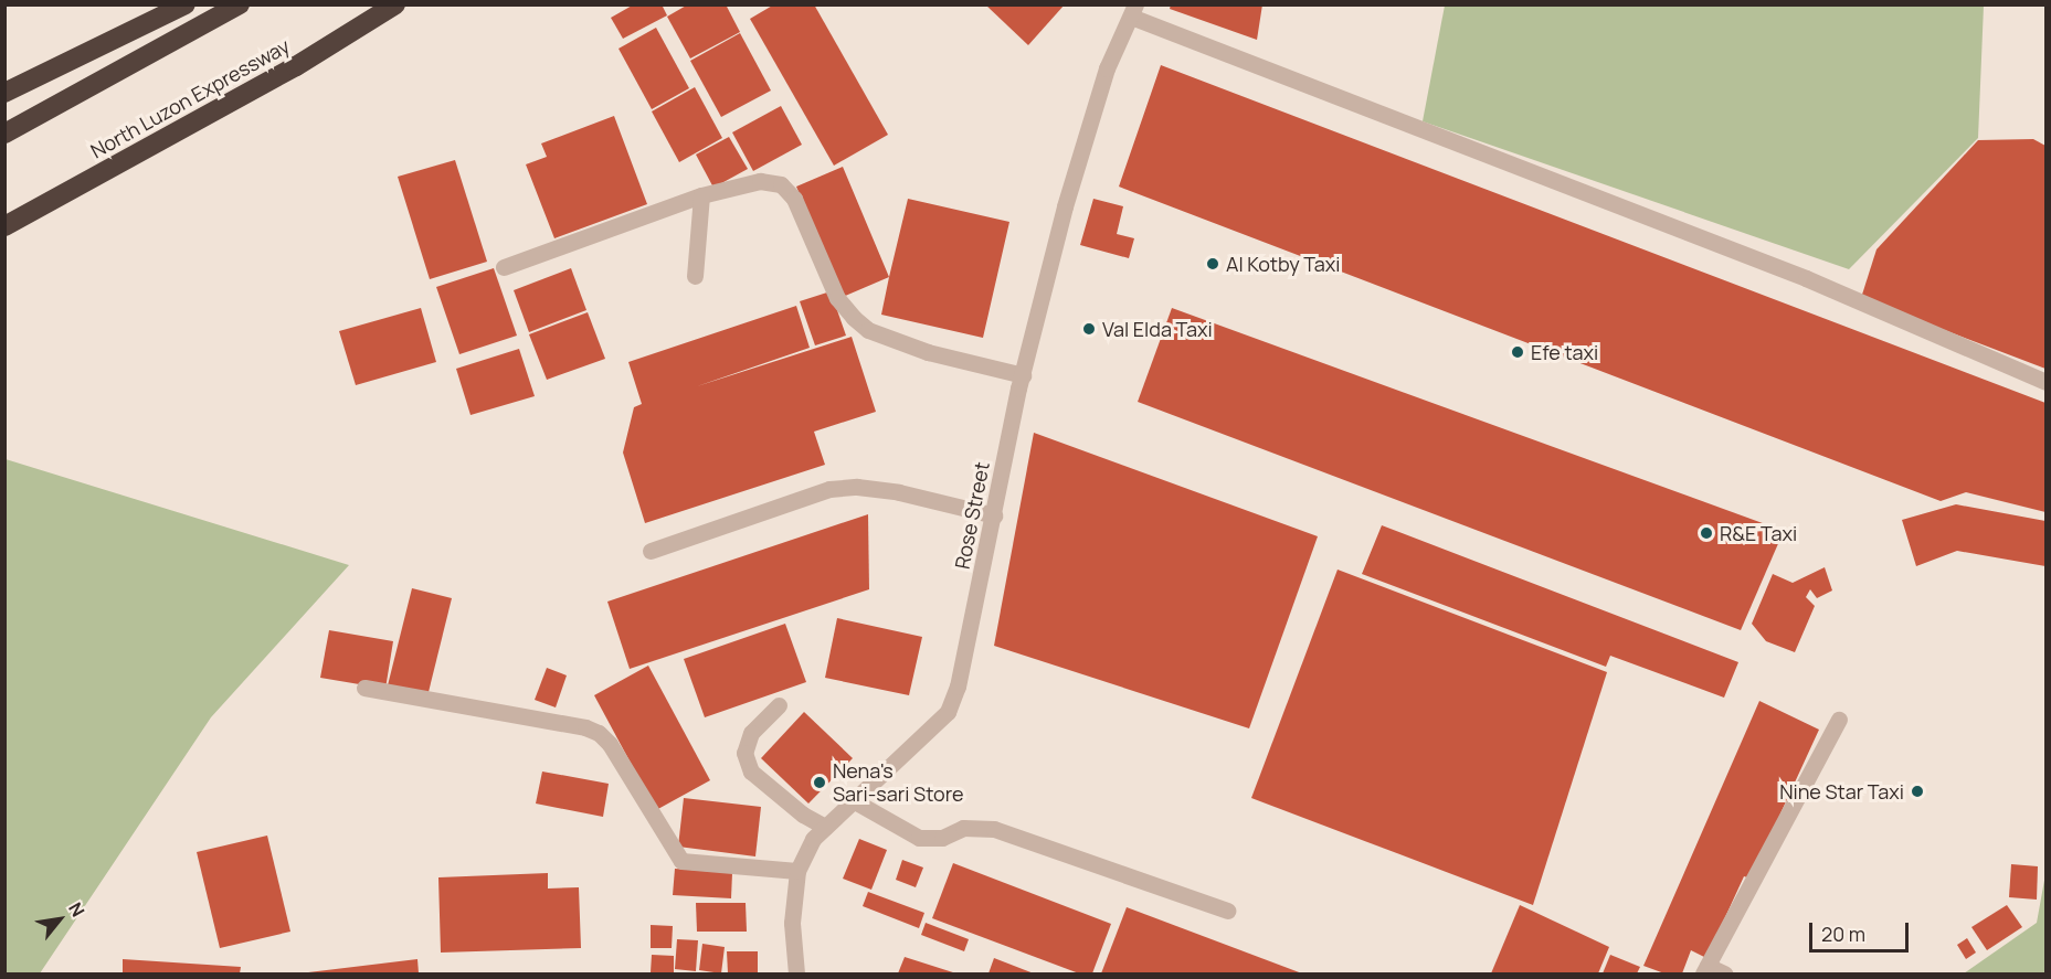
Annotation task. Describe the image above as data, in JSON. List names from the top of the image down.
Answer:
{
  "streets": {
    "highway": ["North Luzon Expressway"],
    "street": ["Rose Street"]
  },
  "places": [
    "Al Kotby Taxi",
    "Val Elda Taxi",
    "Efe taxi",
    "R&E Taxi",
    "Nena's Sari-sari Store",
    "Nine Star Taxi"
  ],
  "scale_bar": "20 m",
  "north": "top right"
}
